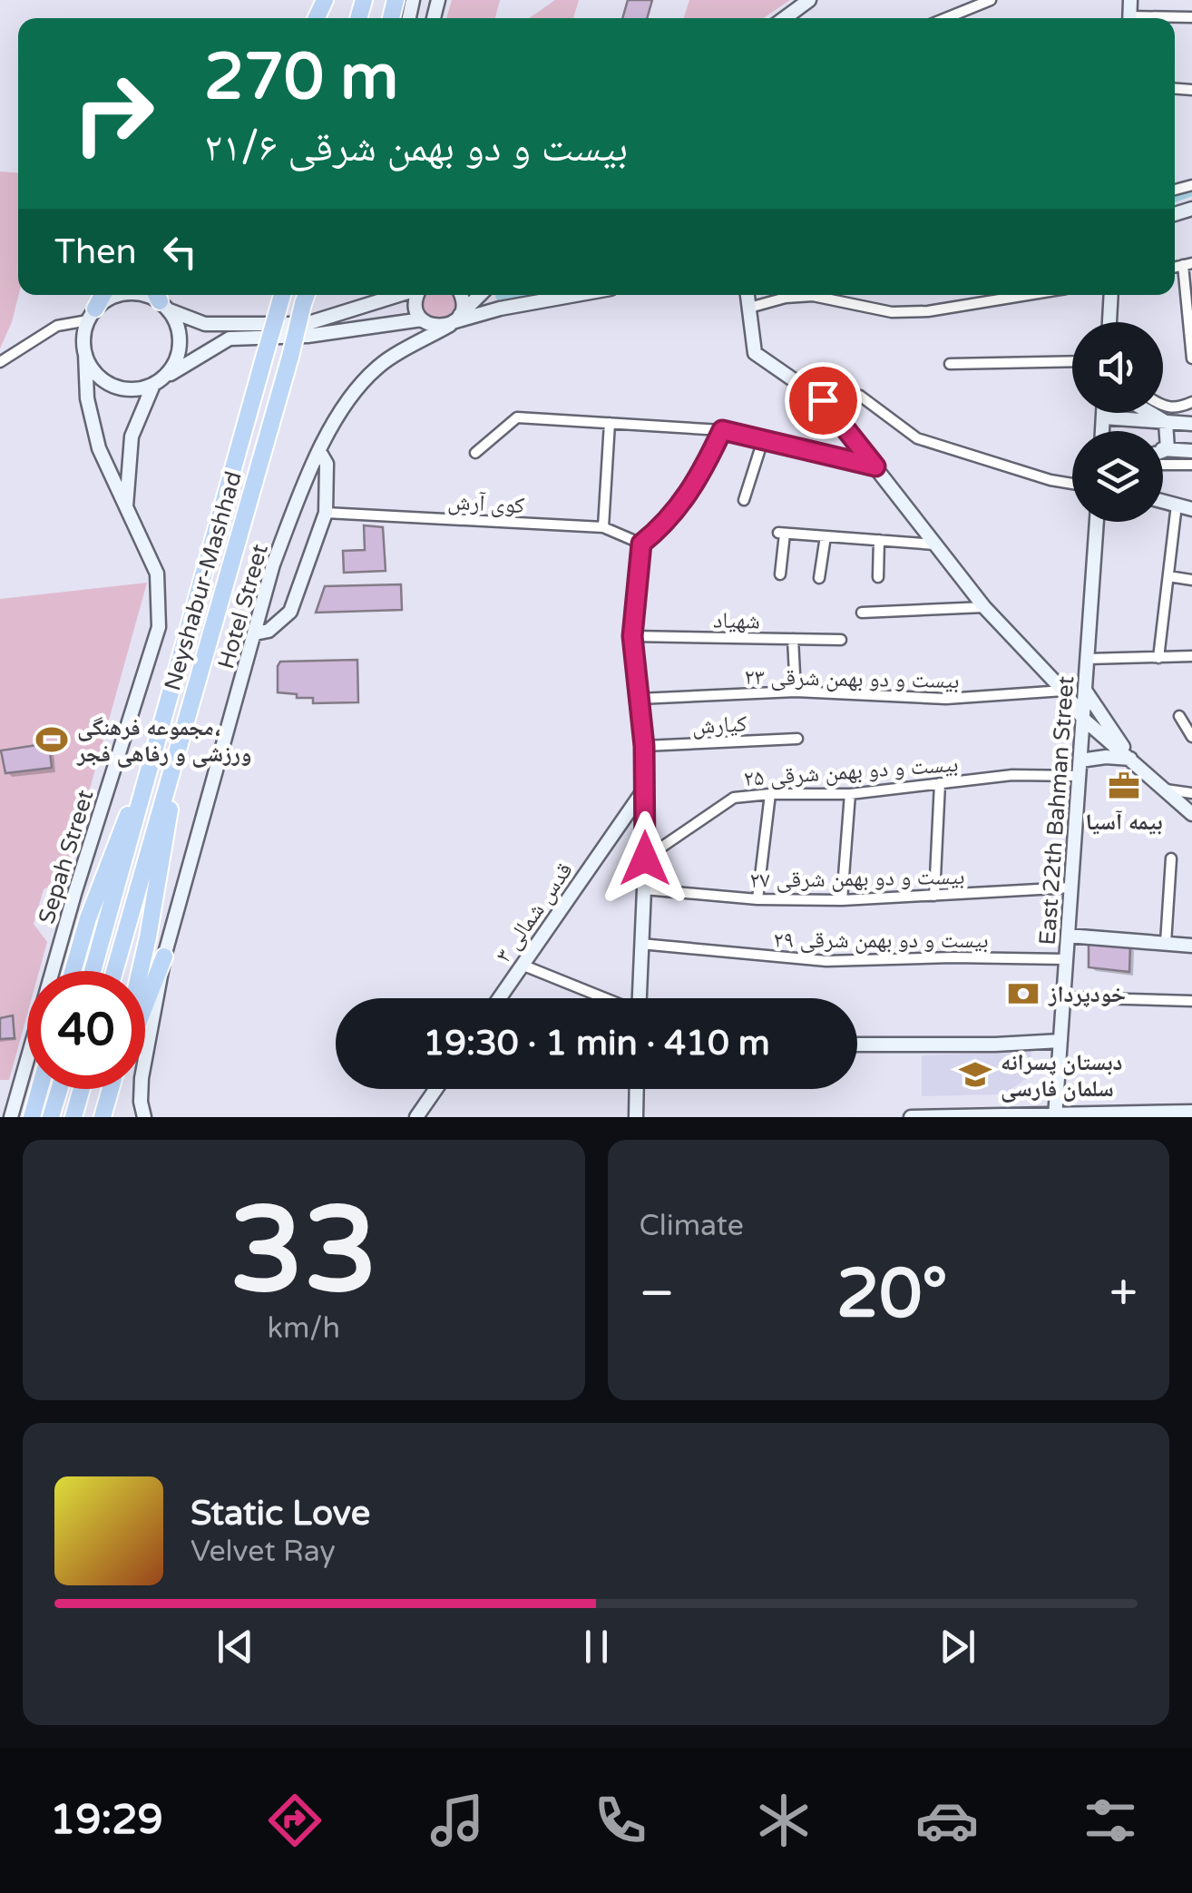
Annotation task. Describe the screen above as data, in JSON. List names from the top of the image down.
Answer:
{
  "streets": {
    "highway": ["Neyshabur-Mashhad"],
    "main road": [
      "Hotel Street",
      "East 22th Bahman Street",
      "Sepah Street",
      "قدس شمالی ۳"
    ],
    "street": [
      "کوی آرش",
      "شهیاد",
      "بیست و دو بهمن شرقی ۲۳",
      "کیارش",
      "بیست و دو بهمن شرقی ۲۵",
      "بیست و دو بهمن شرقی ۲۷",
      "بیست و دو بهمن شرقی ۲۹"
    ]
  },
  "crossings": [
    ["بیست و دو بهمن شرقی ۲۵", "East 22th Bahman Street"],
    ["East 22th Bahman Street", "بیست و دو بهمن شرقی ۲۷"],
    ["East 22th Bahman Street", "بیست و دو بهمن شرقی ۲۹"]
  ],
  "places": {
    "sports": ["مجموعه فرهنگی، ورزشی و رفاهی فجر"],
    "office": ["بیمه آسیا"],
    "bank": ["خودپرداز"],
    "school or university": ["دبستان پسرانه سلمان فارسی"]
  },
  "page": {
    "turn": ["270 m", "بیست و دو بهمن شرقی ۲۱/۶"],
    "then": "Then",
    "limit": "40",
    "trip": "19:30 · 1 min · 410 m",
    "tile": [
      ["33", "km/h"],
      "Climate"
    ],
    "heat": ["−", "20°", "+"],
    "song": ["Static Love", "Velvet Ray"],
    "tabs": "19:29"
  }
}
